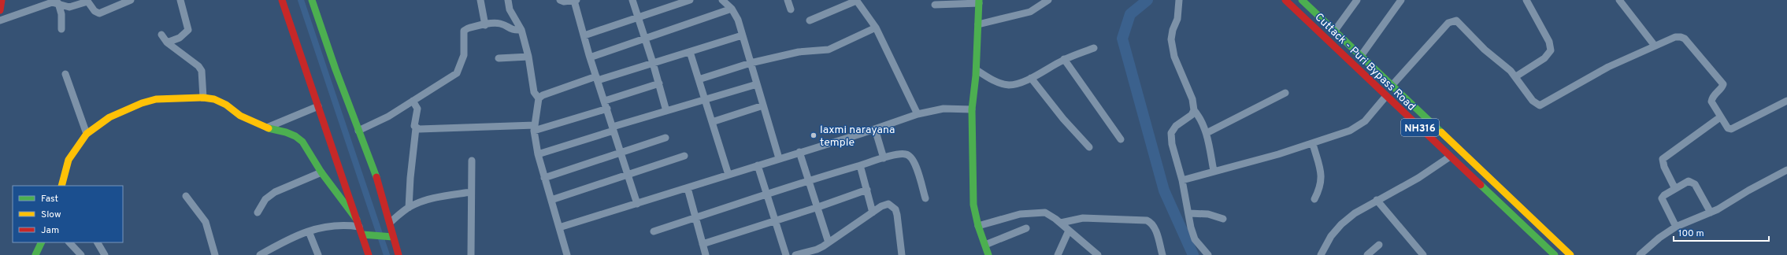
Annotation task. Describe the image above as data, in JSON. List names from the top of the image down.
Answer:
{
  "streets": {
    "main road": ["Cuttack - Puri Bypass Road", "NH316"]
  },
  "places": ["laxmi narayana temple"],
  "legend": ["Fast", "Slow", "Jam"],
  "scale_bar": "100 m"
}
